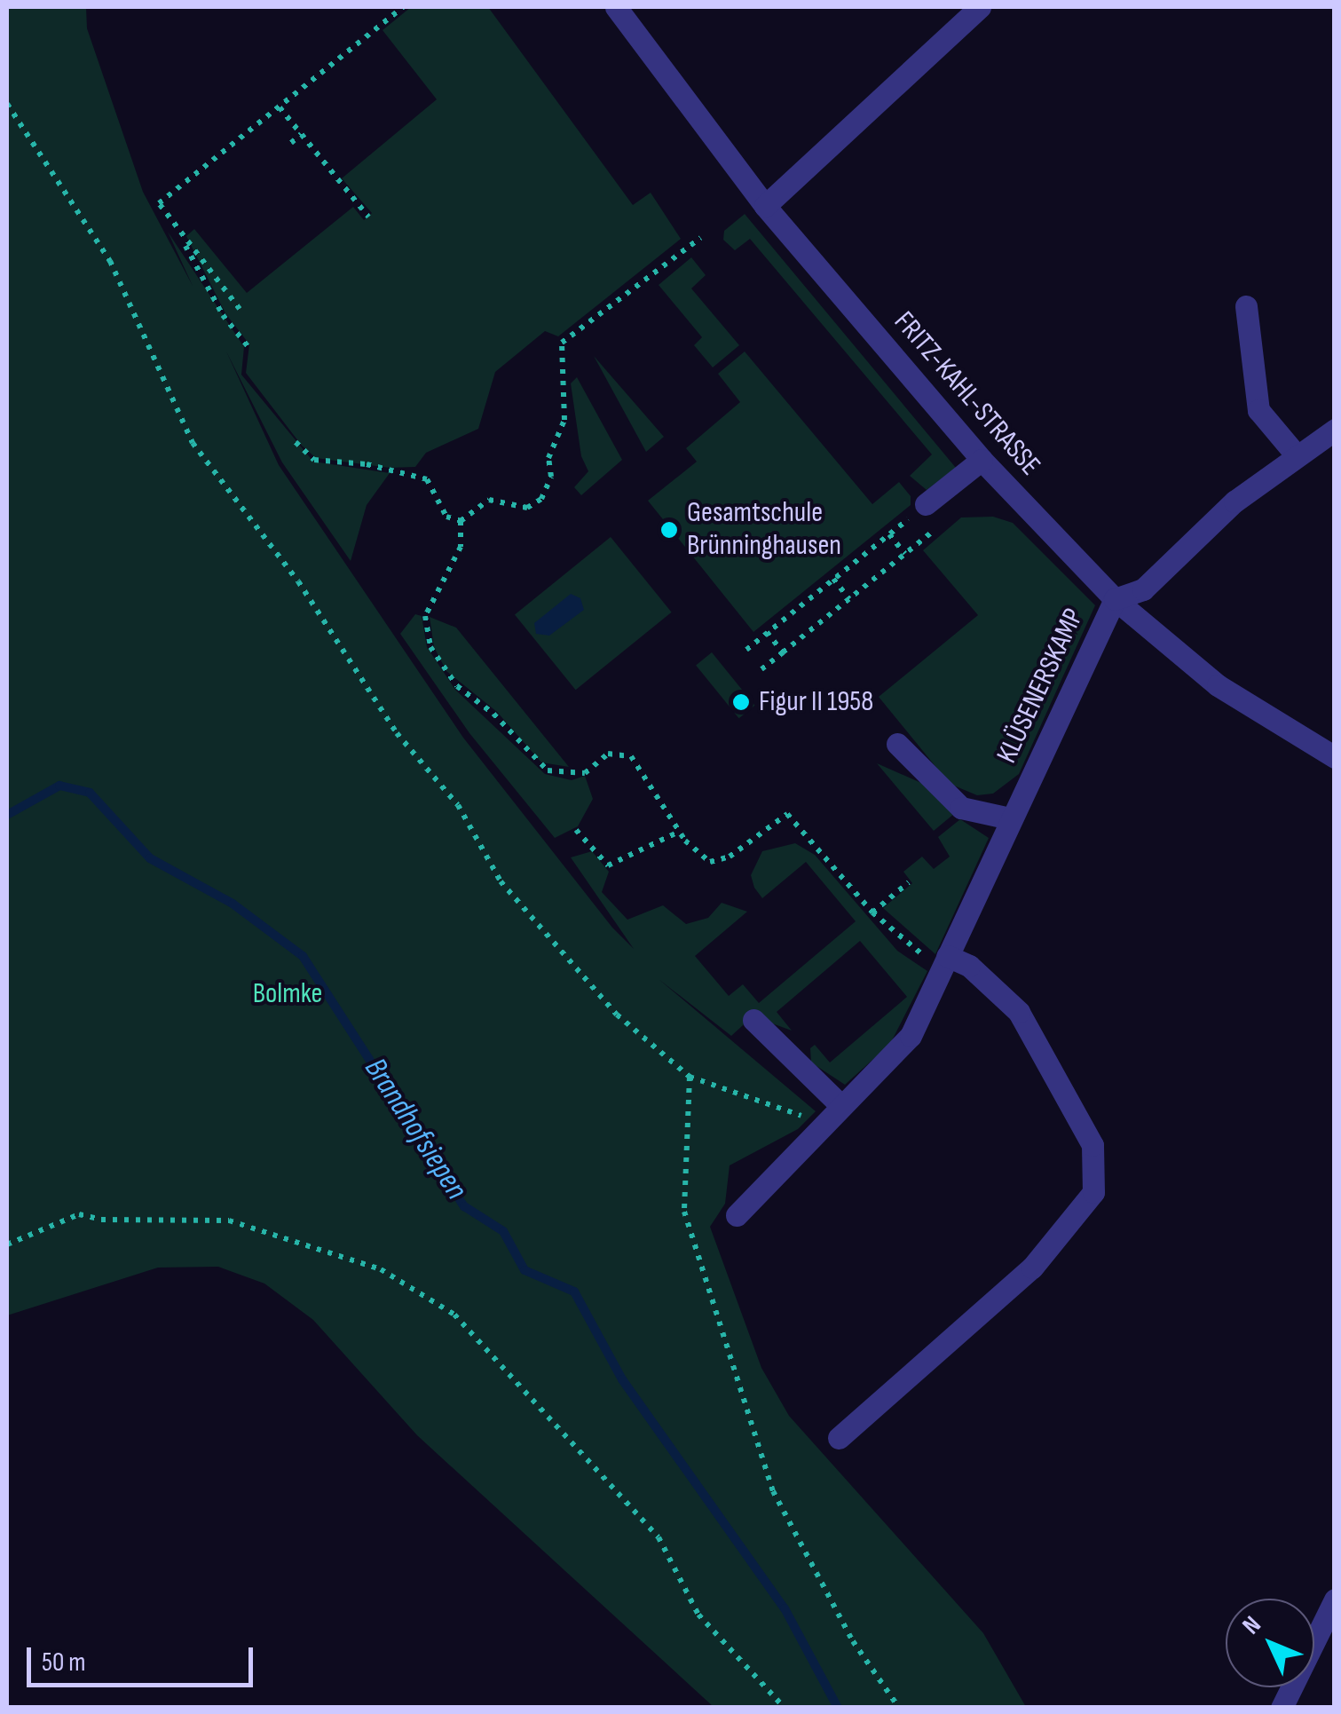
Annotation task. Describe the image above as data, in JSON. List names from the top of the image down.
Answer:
{
  "streets": {
    "street": ["FRITZ-KAHL-STRASSE", "KLÜSENERSKAMP"]
  },
  "crossings": [
    ["FRITZ-KAHL-STRASSE", "KLÜSENERSKAMP"]
  ],
  "water": ["Brandhofsiepen"],
  "parks": ["Bolmke"],
  "places": ["Gesamtschule Brünninghausen", "Figur II 1958"],
  "scale_bar": "50 m",
  "north": "top left"
}
